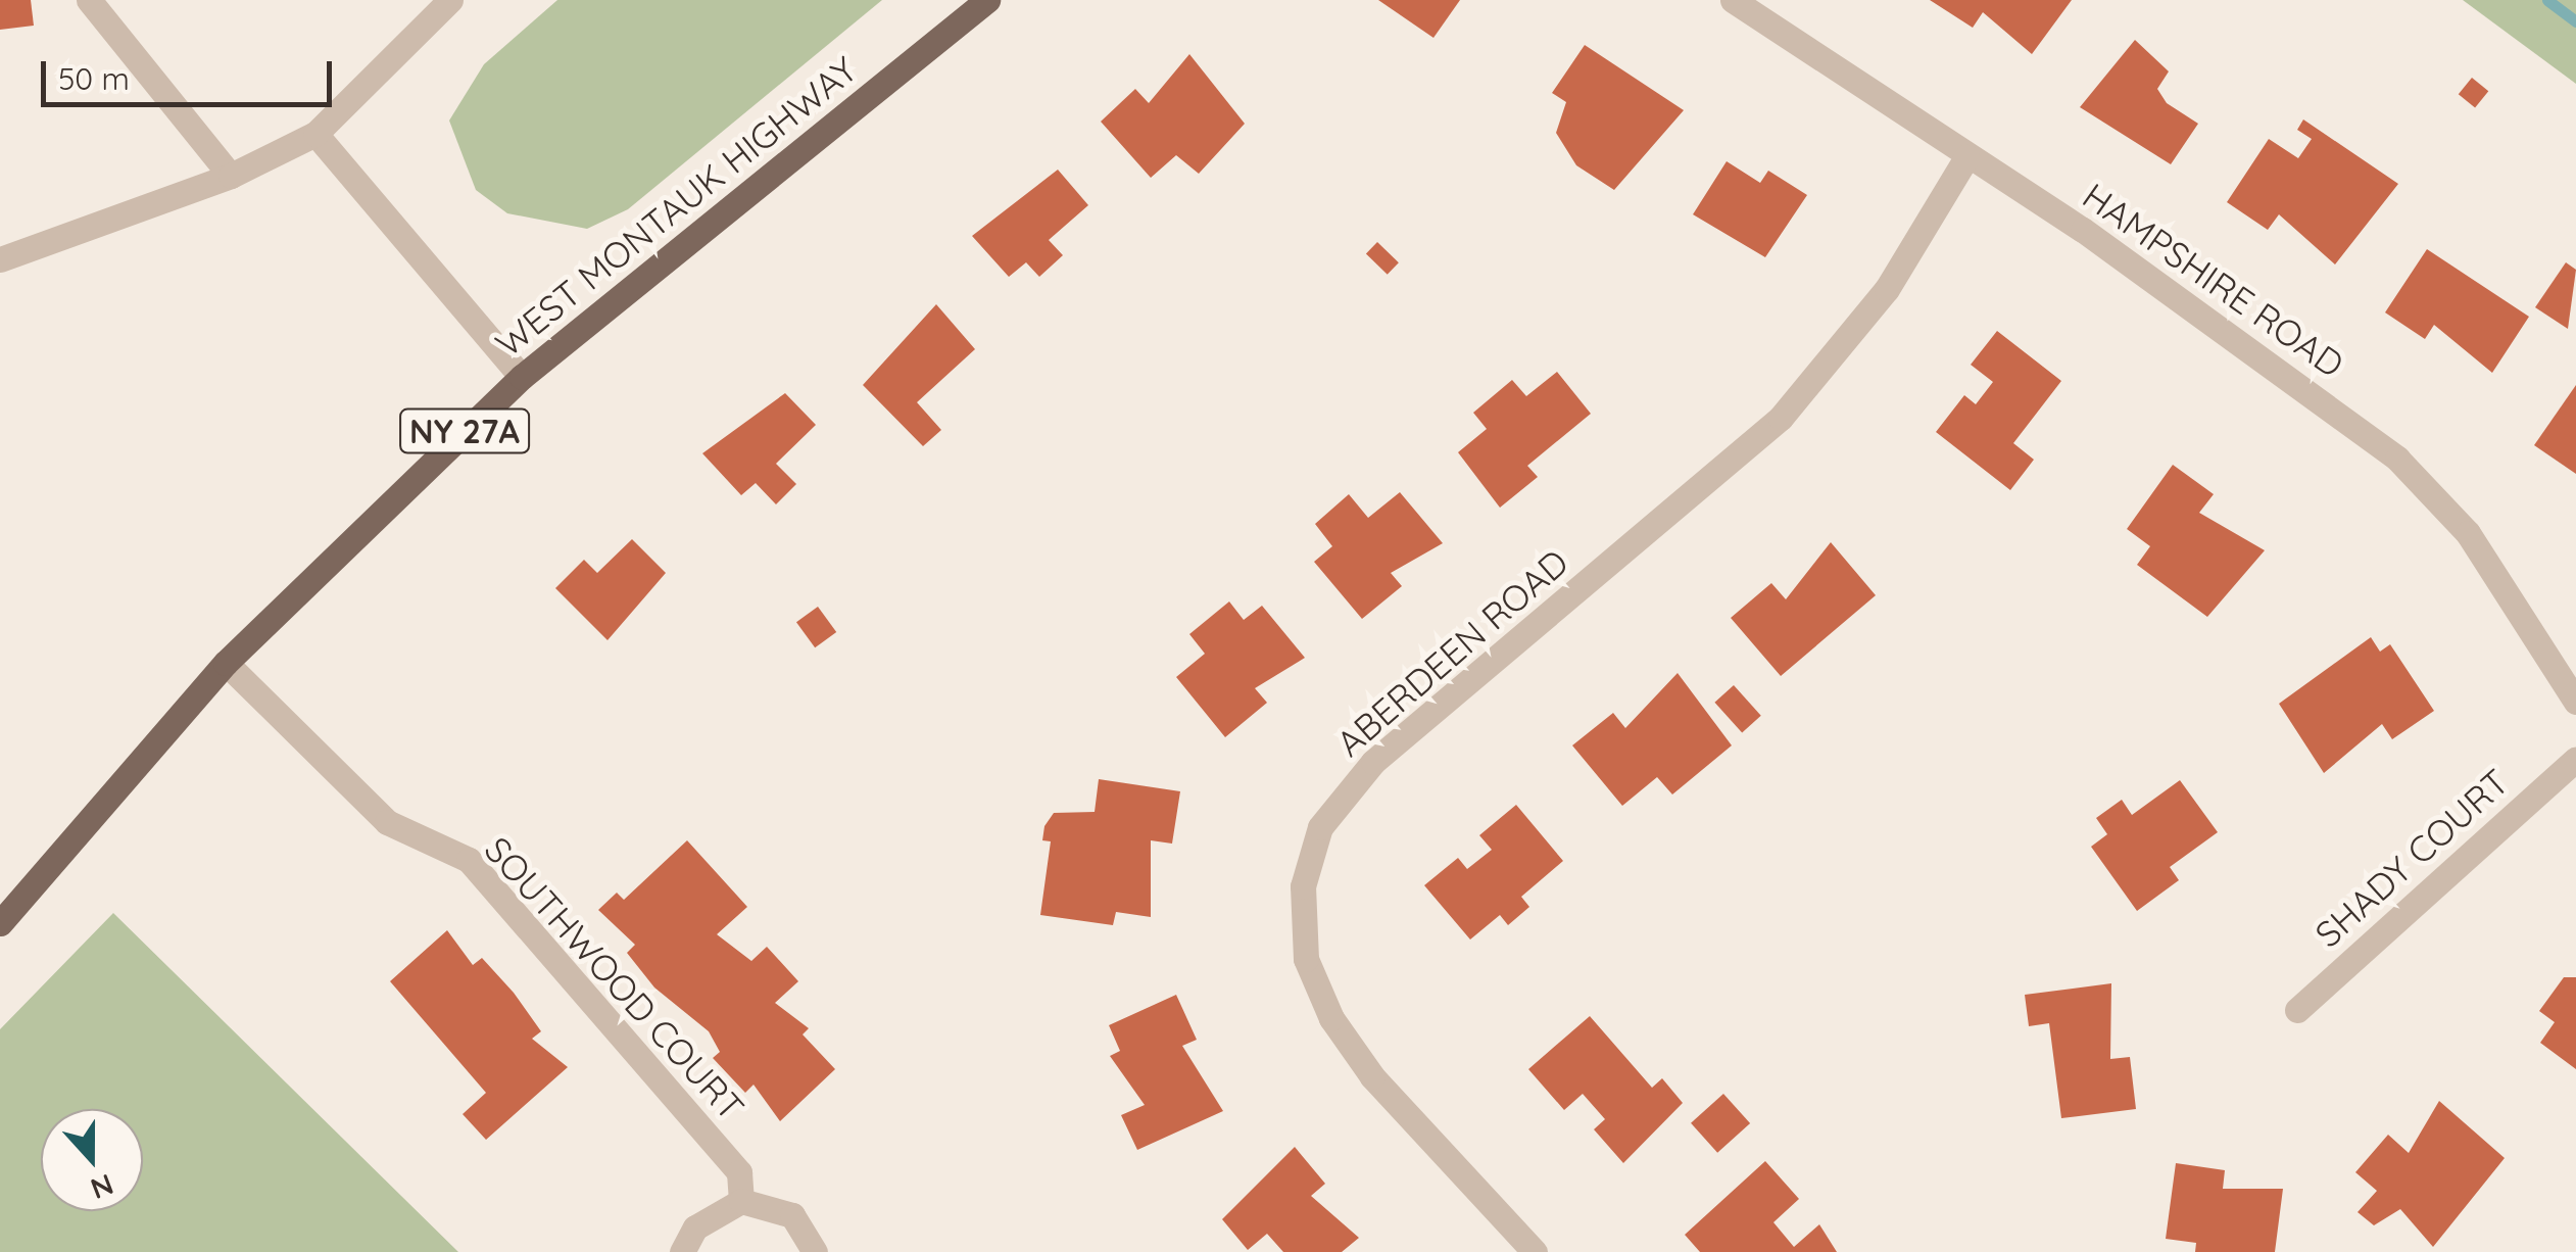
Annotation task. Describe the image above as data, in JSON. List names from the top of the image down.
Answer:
{
  "streets": {
    "main road": ["WEST MONTAUK HIGHWAY", "NY 27A"],
    "street": [
      "HAMPSHIRE ROAD",
      "ABERDEEN ROAD",
      "SHADY COURT",
      "SOUTHWOOD COURT"
    ]
  },
  "crossings": [
    ["WEST MONTAUK HIGHWAY", "SOUTHWOOD COURT"],
    ["HAMPSHIRE ROAD", "ABERDEEN ROAD"]
  ],
  "scale_bar": "50 m",
  "north": "bottom"
}
